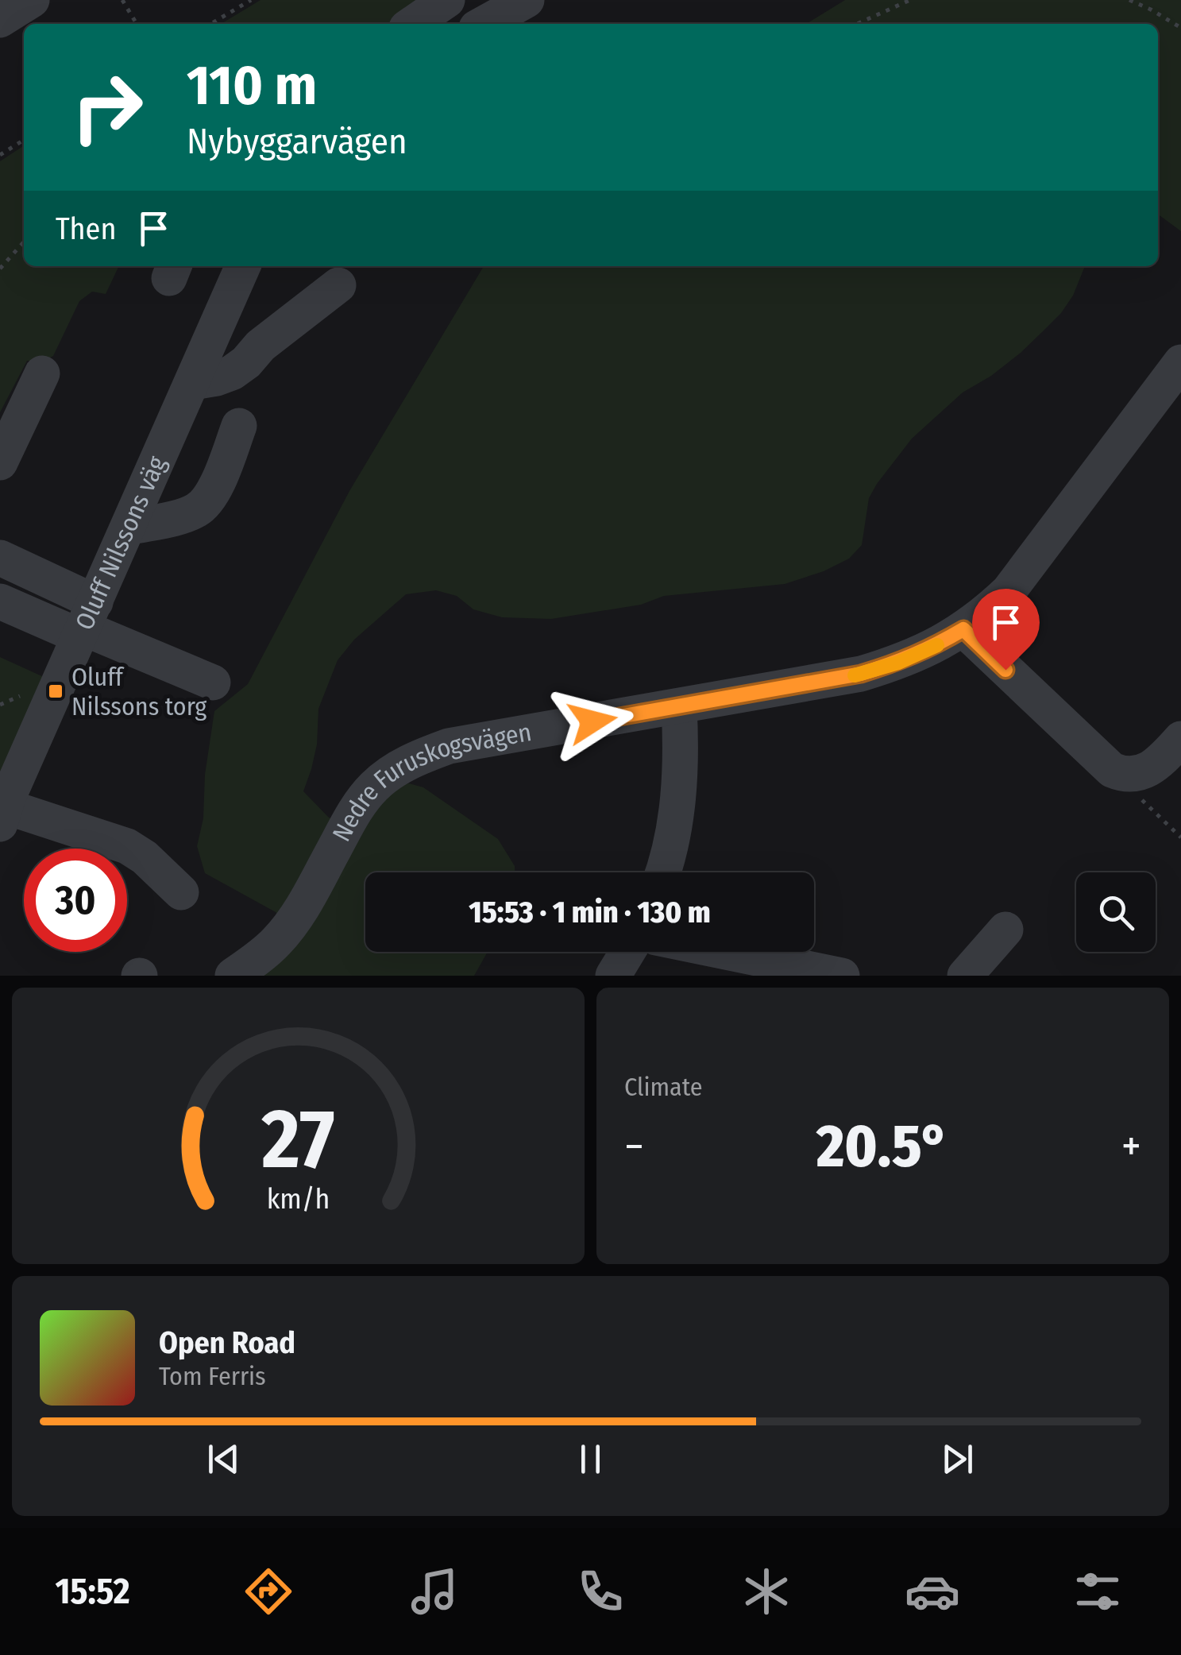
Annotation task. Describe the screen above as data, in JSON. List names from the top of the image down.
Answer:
{
  "streets": {
    "street": ["Oluff Nilssons väg", "Nedre Furuskogsvägen"]
  },
  "places": {
    "transit": ["Oluff Nilssons torg"]
  },
  "page": {
    "turn": ["110 m", "Nybyggarvägen"],
    "then": "Then",
    "limit": "30",
    "trip": "15:53 · 1 min · 130 m",
    "tile": "Climate",
    "heat": ["−", "20.5°", "+"],
    "song": ["Open Road", "Tom Ferris"],
    "tabs": "15:52",
    "gauge": ["27", "km/h"]
  }
}
